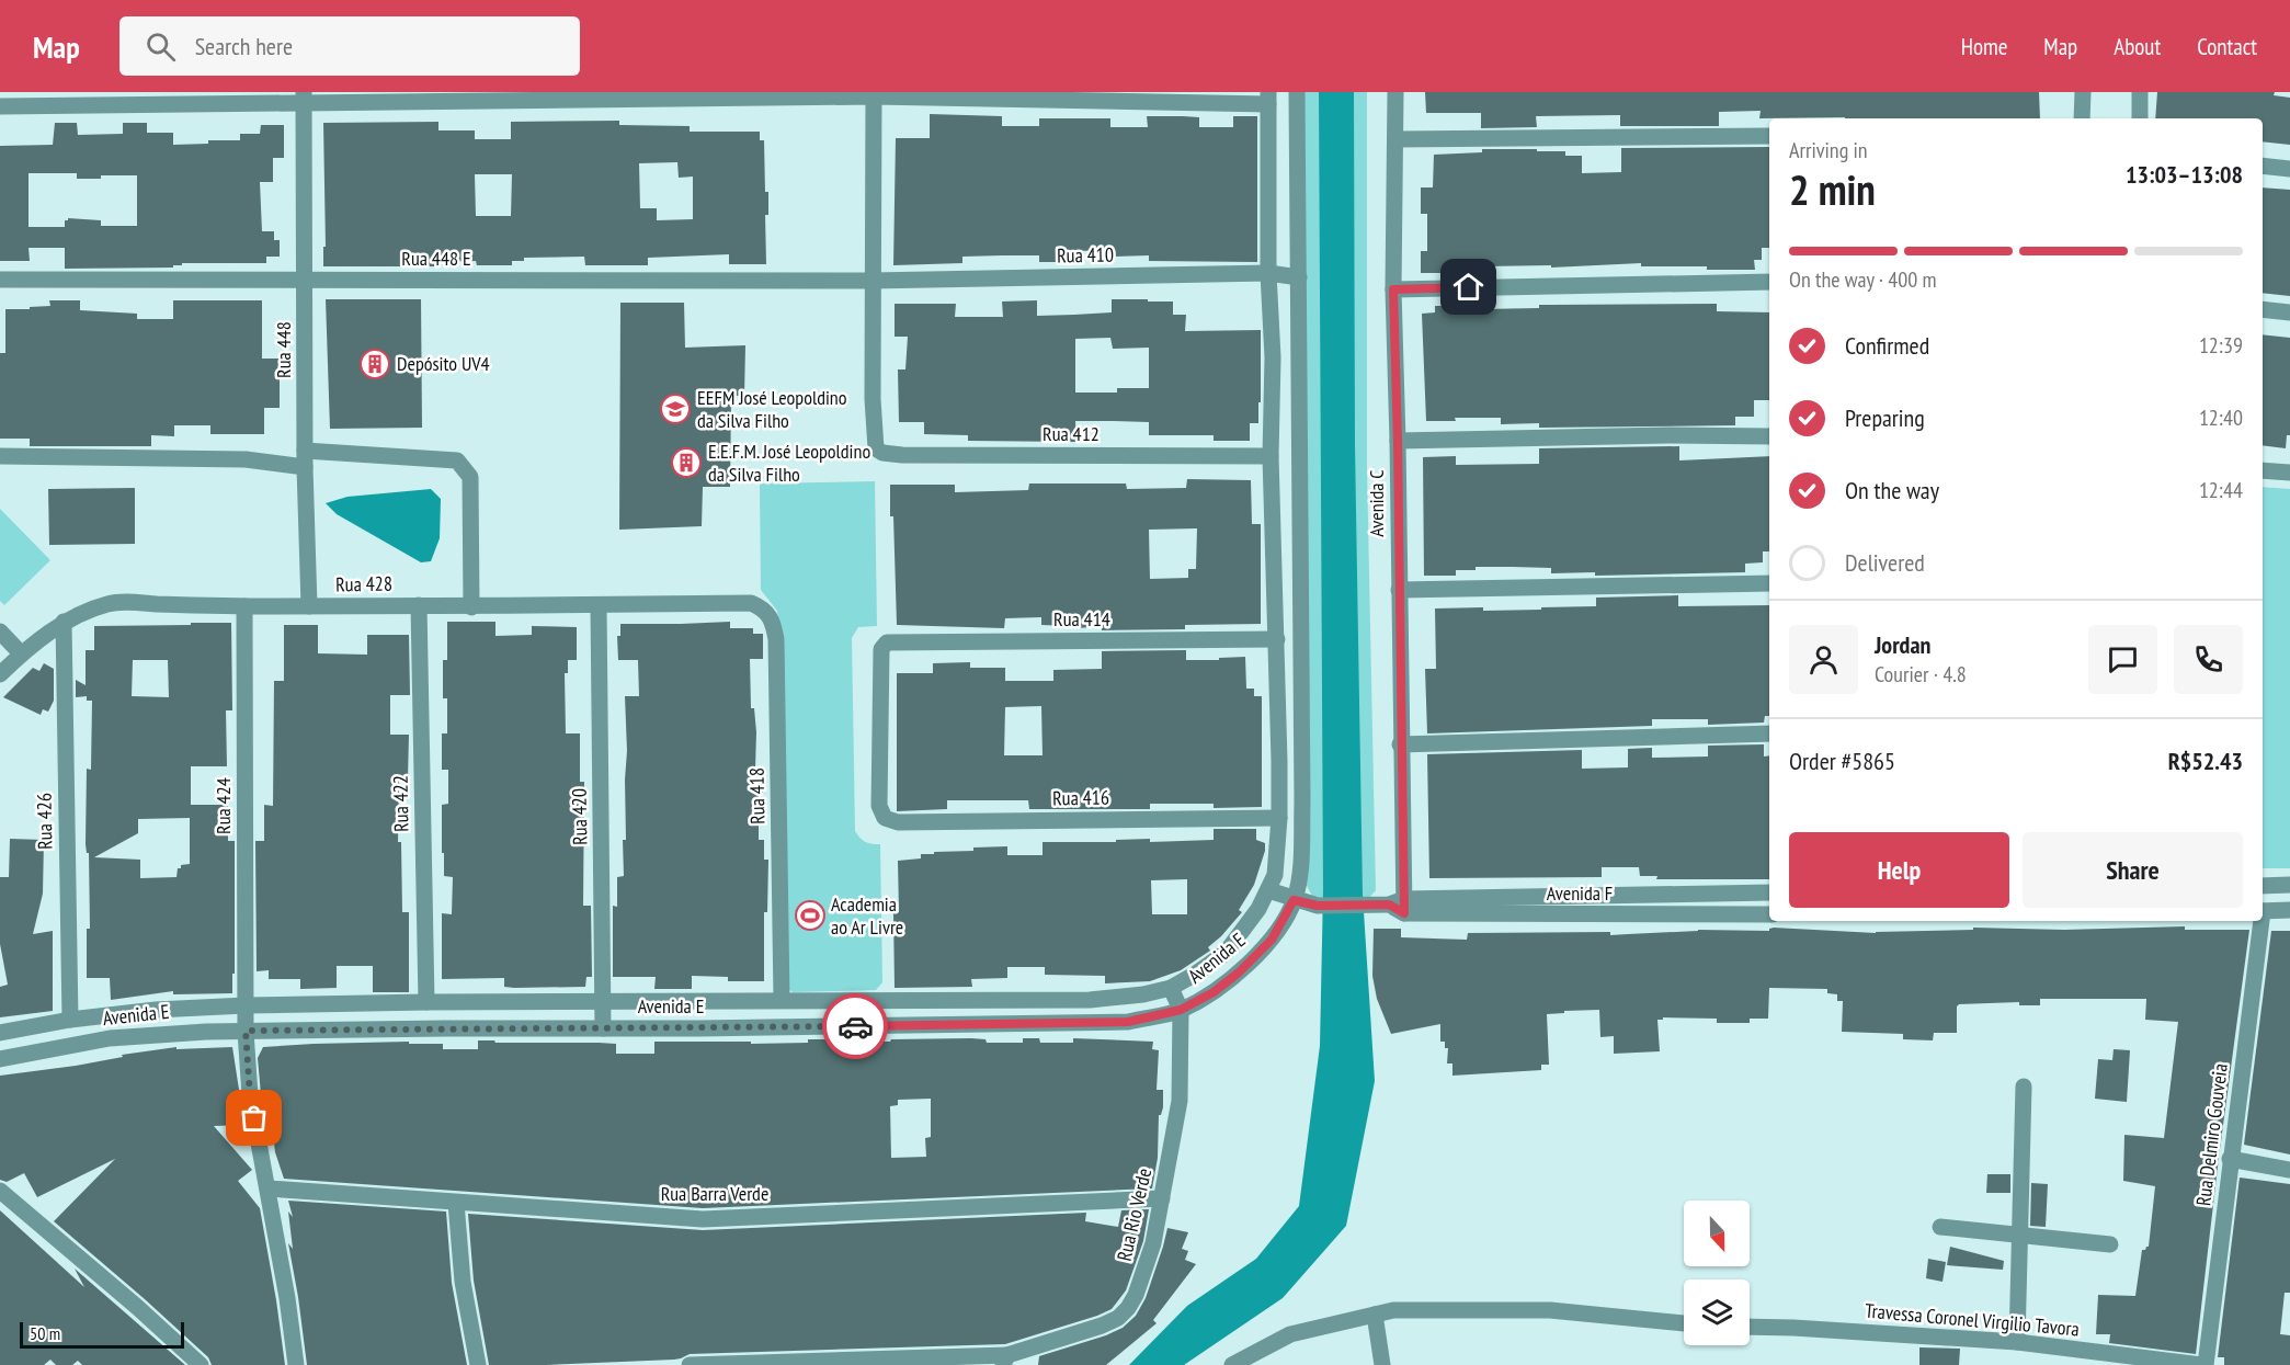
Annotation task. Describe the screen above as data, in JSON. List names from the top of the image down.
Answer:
{
  "streets": {
    "street": [
      "Rua 410",
      "Rua 448 E",
      "Rua 448",
      "Rua 412",
      "Avenida C",
      "Rua 428",
      "Rua 414",
      "Rua 418",
      "Rua 416",
      "Rua 422",
      "Rua 424",
      "Rua 420",
      "Rua 426",
      "Avenida F",
      "Avenida E",
      "Rua Delmiro Gouveia",
      "Rua Barra Verde",
      "Rua Rio Verde",
      "Travessa Coronel Virgilio Tavora"
    ]
  },
  "crossings": [
    ["Rua 410", "Rua 448 E"],
    ["Rua 410", "Rua 412"],
    ["Rua 448 E", "Rua 448"],
    ["Rua 448 E", "Rua 412"],
    ["Rua 448", "Rua 428"],
    ["Avenida C", "Avenida F"],
    ["Rua 428", "Rua 418"],
    ["Rua 428", "Rua 422"],
    ["Rua 428", "Rua 424"],
    ["Rua 428", "Rua 420"],
    ["Rua 428", "Rua 426"],
    ["Rua 414", "Rua 416"],
    ["Rua 418", "Avenida E"],
    ["Rua 422", "Avenida E"],
    ["Rua 424", "Avenida E"],
    ["Rua 424", "Rua Barra Verde"],
    ["Rua 420", "Avenida E"],
    ["Rua 426", "Avenida E"],
    ["Avenida E", "Rua Rio Verde"],
    ["Rua Delmiro Gouveia", "Travessa Coronel Virgilio Tavora"],
    ["Rua Barra Verde", "Rua Rio Verde"]
  ],
  "places": {
    "building": ["Depósito UV4", "E.E.F.M. José Leopoldino da Silva Filho"],
    "school or university": ["EEFM José Leopoldino da Silva Filho"],
    "sports": ["Academia ao Ar Livre"]
  },
  "scale_bar": "50 m",
  "north": "bottom",
  "page": {
    "header": "Map",
    "search": "Search here",
    "nav": [
      "Home",
      "Map",
      "About",
      "Contact"
    ],
    "heading": ["2 min", "Arriving in", "13:03–13:08"],
    "panel": [
      "Jordan",
      "Courier · 4.8",
      "Order #5865",
      "R$52.43"
    ],
    "bar": "On the way · 400 m",
    "list": [
      ["Confirmed", "12:39"],
      ["Preparing", "12:40"],
      ["On the way", "12:44"],
      "Delivered"
    ],
    "buttons": ["Help", "Share"],
    "scale": "50 m"
  }
}
